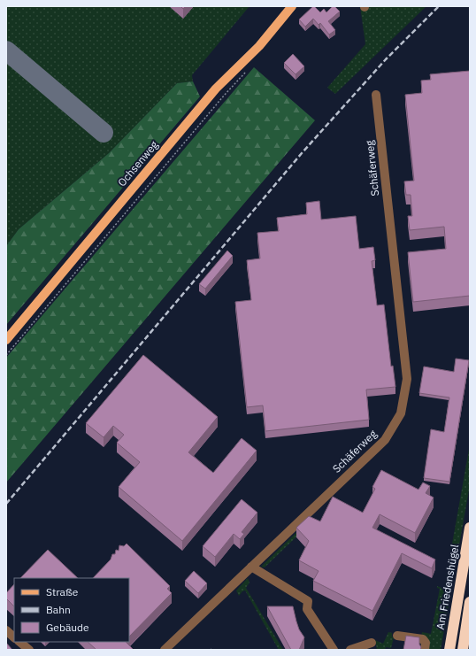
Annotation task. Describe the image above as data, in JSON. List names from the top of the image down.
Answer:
{
  "streets": {
    "highway": ["Am Friedenshügel"],
    "main road": ["Ochsenweg"],
    "street": ["Schäferweg"]
  },
  "legend": ["Straße", "Bahn", "Gebäude"]
}
